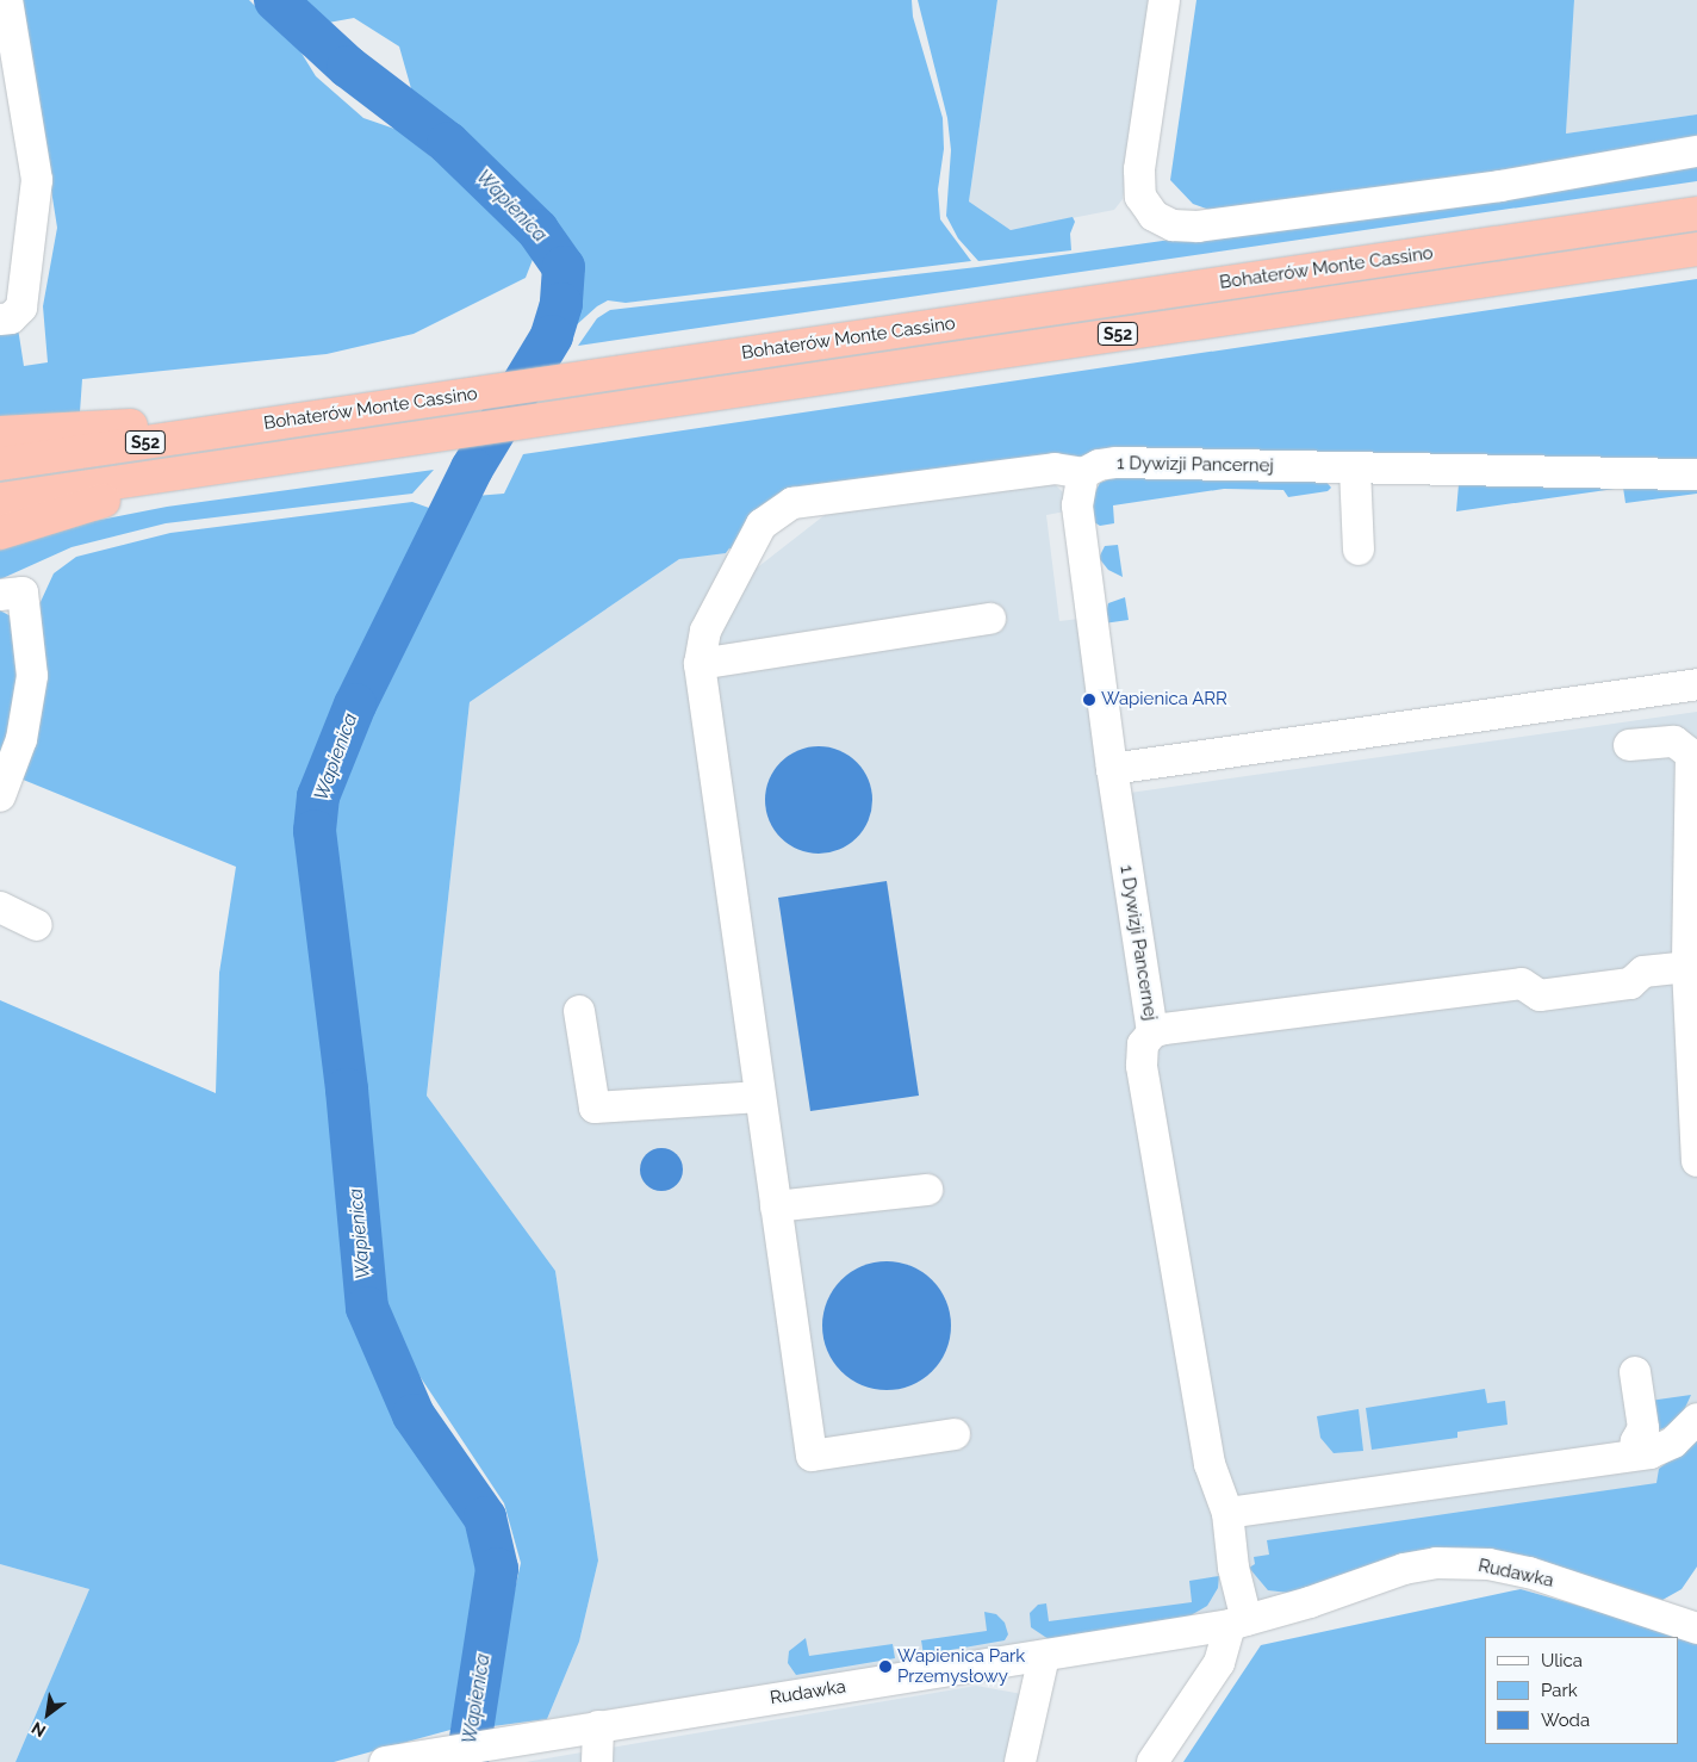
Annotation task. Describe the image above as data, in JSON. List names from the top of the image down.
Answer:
{
  "streets": {
    "highway": ["Bohaterów Monte Cassino", "S52"],
    "street": ["1 Dywizji Pancernej", "Rudawka"]
  },
  "water": ["Wapienica"],
  "places": ["Wapienica ARR", "Wapienica Park Przemysłowy"],
  "legend": ["Ulica", "Park", "Woda"],
  "north": "bottom left"
}
